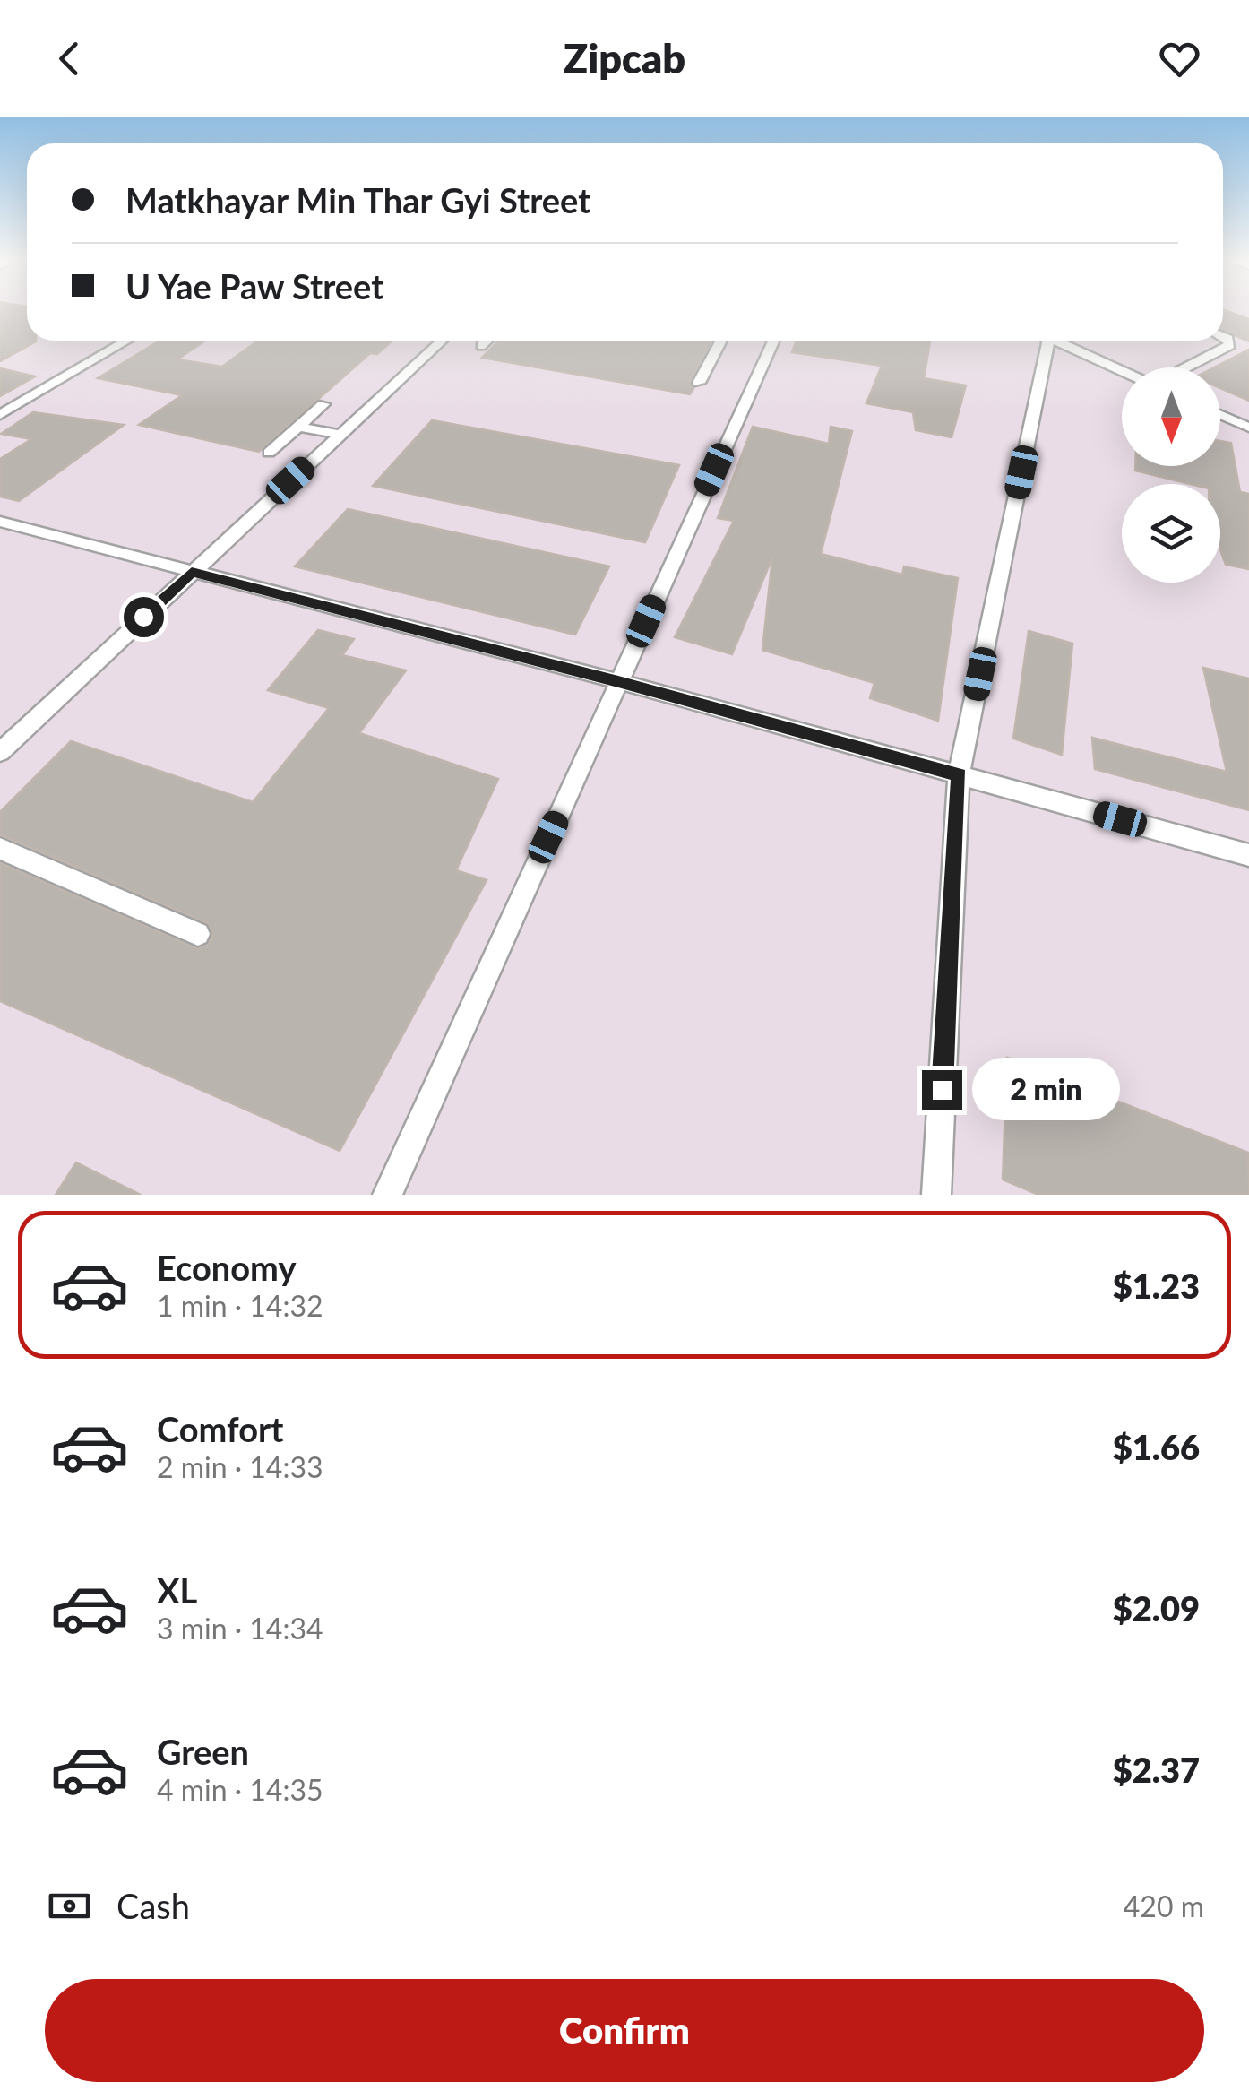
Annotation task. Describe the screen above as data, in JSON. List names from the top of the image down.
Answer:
{
  "north": "bottom",
  "page": {
    "header": "Zipcab",
    "banner": ["Matkhayar Min Thar Gyi Street", "U Yae Paw Street"],
    "bubble": "2 min",
    "list": [
      {
        "name": "Economy",
        "note": "1 min · 14:32",
        "value": "$1.23"
      },
      {
        "name": "Comfort",
        "note": "2 min · 14:33",
        "value": "$1.66"
      },
      {
        "name": "XL",
        "note": "3 min · 14:34",
        "value": "$2.09"
      },
      {
        "name": "Green",
        "note": "4 min · 14:35",
        "value": "$2.37"
      }
    ],
    "pay": ["Cash", "420 m"],
    "buttons": "Confirm"
  }
}
